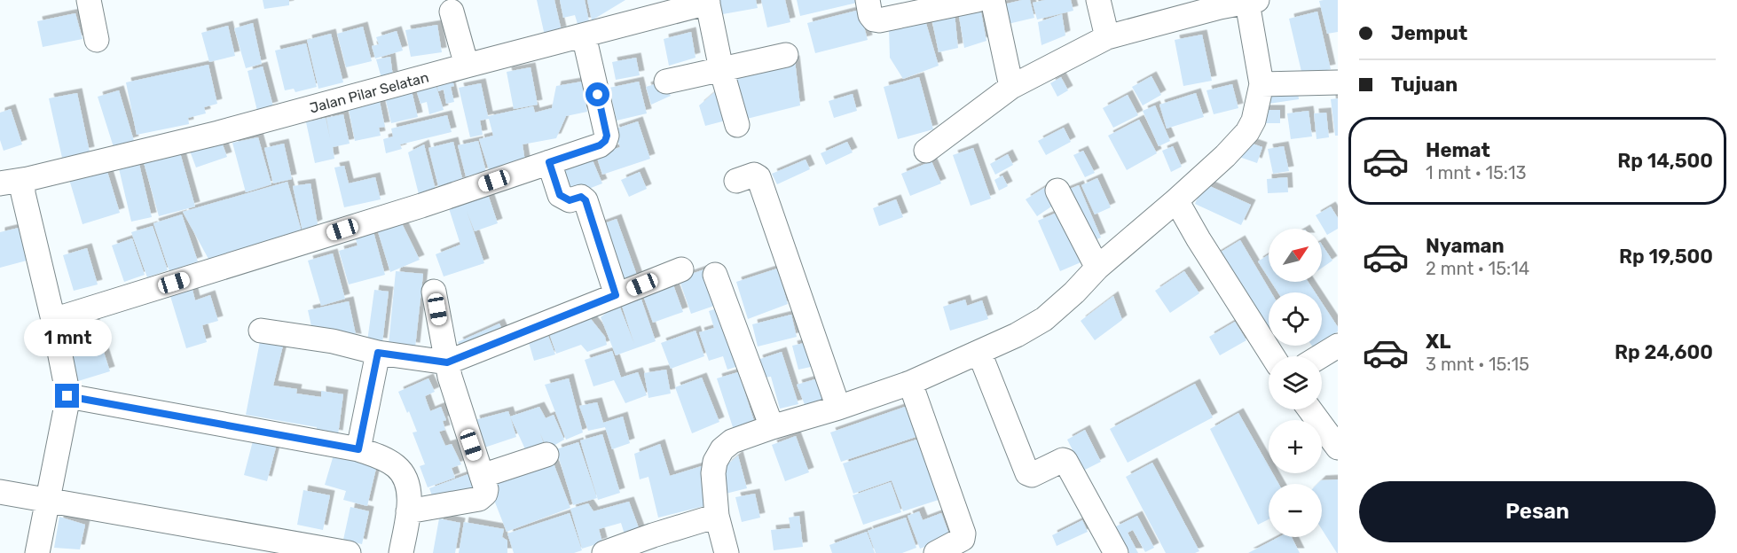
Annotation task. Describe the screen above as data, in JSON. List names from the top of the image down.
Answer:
{
  "streets": {
    "street": ["Jalan Pilar Selatan"]
  },
  "north": "top right",
  "page": {
    "banner": ["Jemput", "Tujuan"],
    "list": [
      {
        "name": "Hemat",
        "note": "1 mnt · 15:13",
        "value": "Rp 14,500"
      },
      {
        "name": "Nyaman",
        "note": "2 mnt · 15:14",
        "value": "Rp 19,500"
      },
      {
        "name": "XL",
        "note": "3 mnt · 15:15",
        "value": "Rp 24,600"
      }
    ],
    "map_buttons": ["+", "−"],
    "bubble": "1 mnt",
    "buttons": "Pesan"
  }
}
